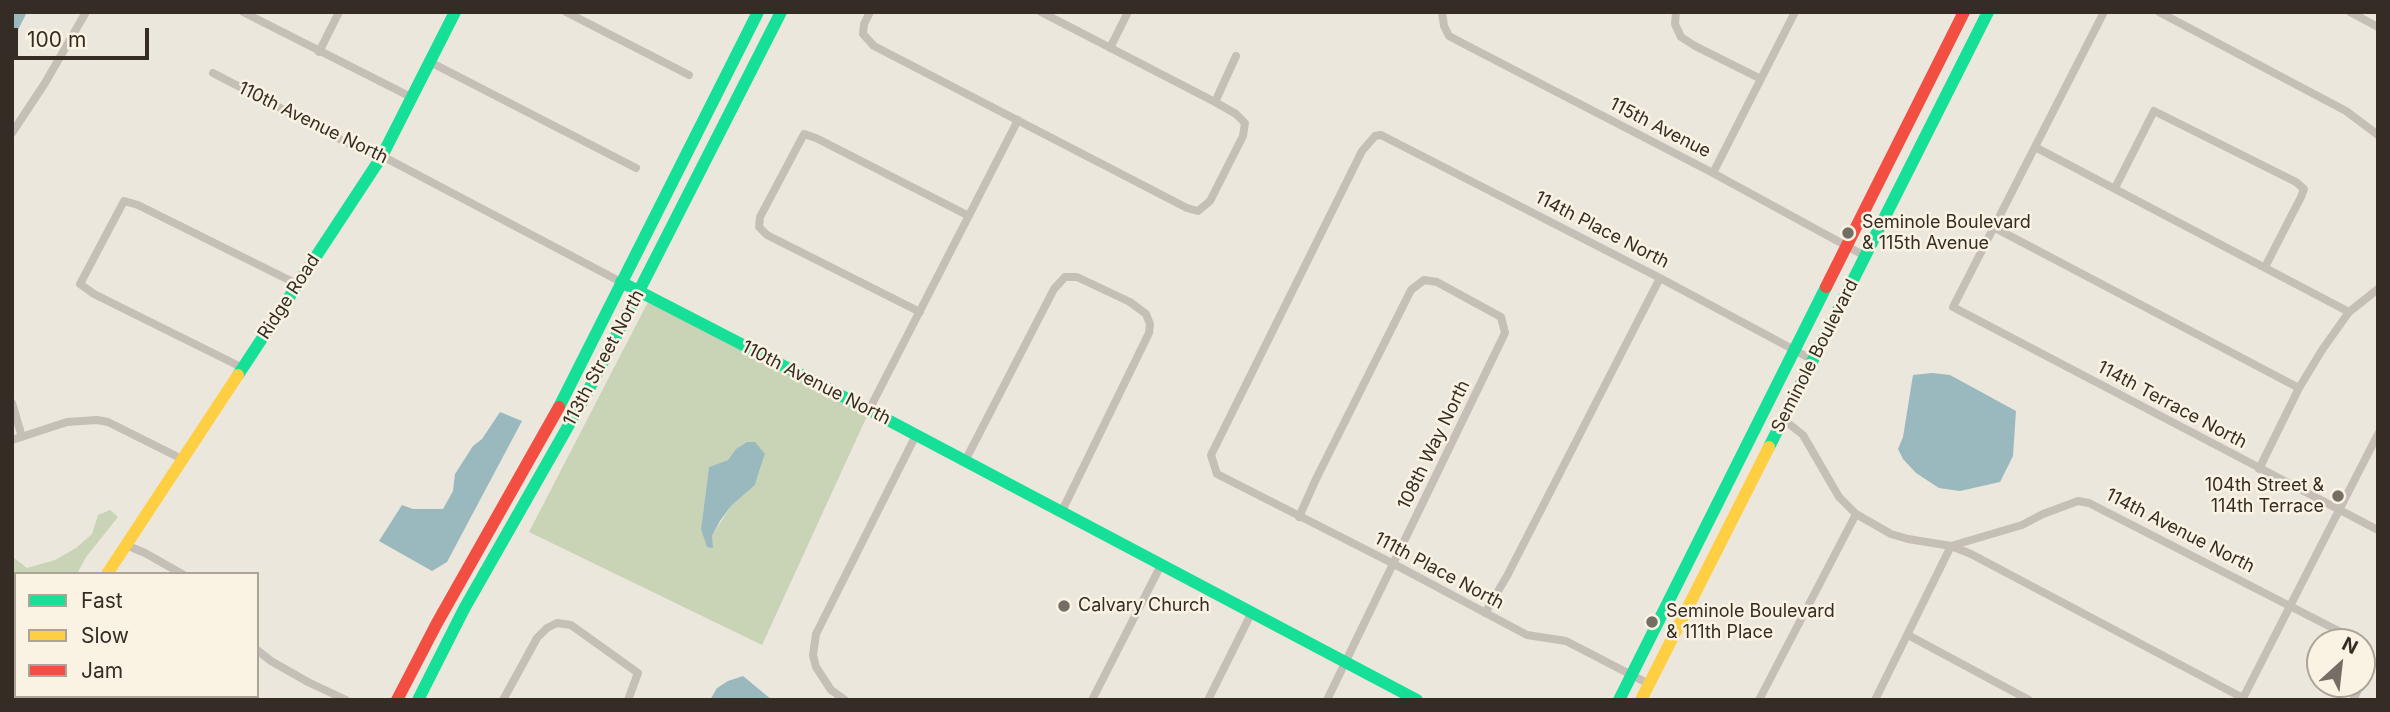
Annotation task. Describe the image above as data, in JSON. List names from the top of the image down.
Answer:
{
  "streets": {
    "main road": [
      "110th Avenue North",
      "Ridge Road",
      "Seminole Boulevard",
      "113th Street North"
    ],
    "street": [
      "115th Avenue",
      "114th Place North",
      "114th Terrace North",
      "108th Way North",
      "114th Avenue North",
      "111th Place North"
    ]
  },
  "crossings": [
    ["110th Avenue North", "Ridge Road"],
    ["110th Avenue North", "113th Street North"],
    ["110th Avenue North", "108th Way North"],
    ["115th Avenue", "Seminole Boulevard"],
    ["114th Place North", "Seminole Boulevard"],
    ["114th Place North", "111th Place North"],
    ["Seminole Boulevard", "114th Avenue North"],
    ["Seminole Boulevard", "111th Place North"],
    ["108th Way North", "111th Place North"]
  ],
  "places": [
    "Seminole Boulevard & 115th Avenue",
    "104th Street & 114th Terrace",
    "Calvary Church",
    "Seminole Boulevard & 111th Place"
  ],
  "legend": ["Fast", "Slow", "Jam"],
  "scale_bar": "100 m",
  "north": "top right"
}
